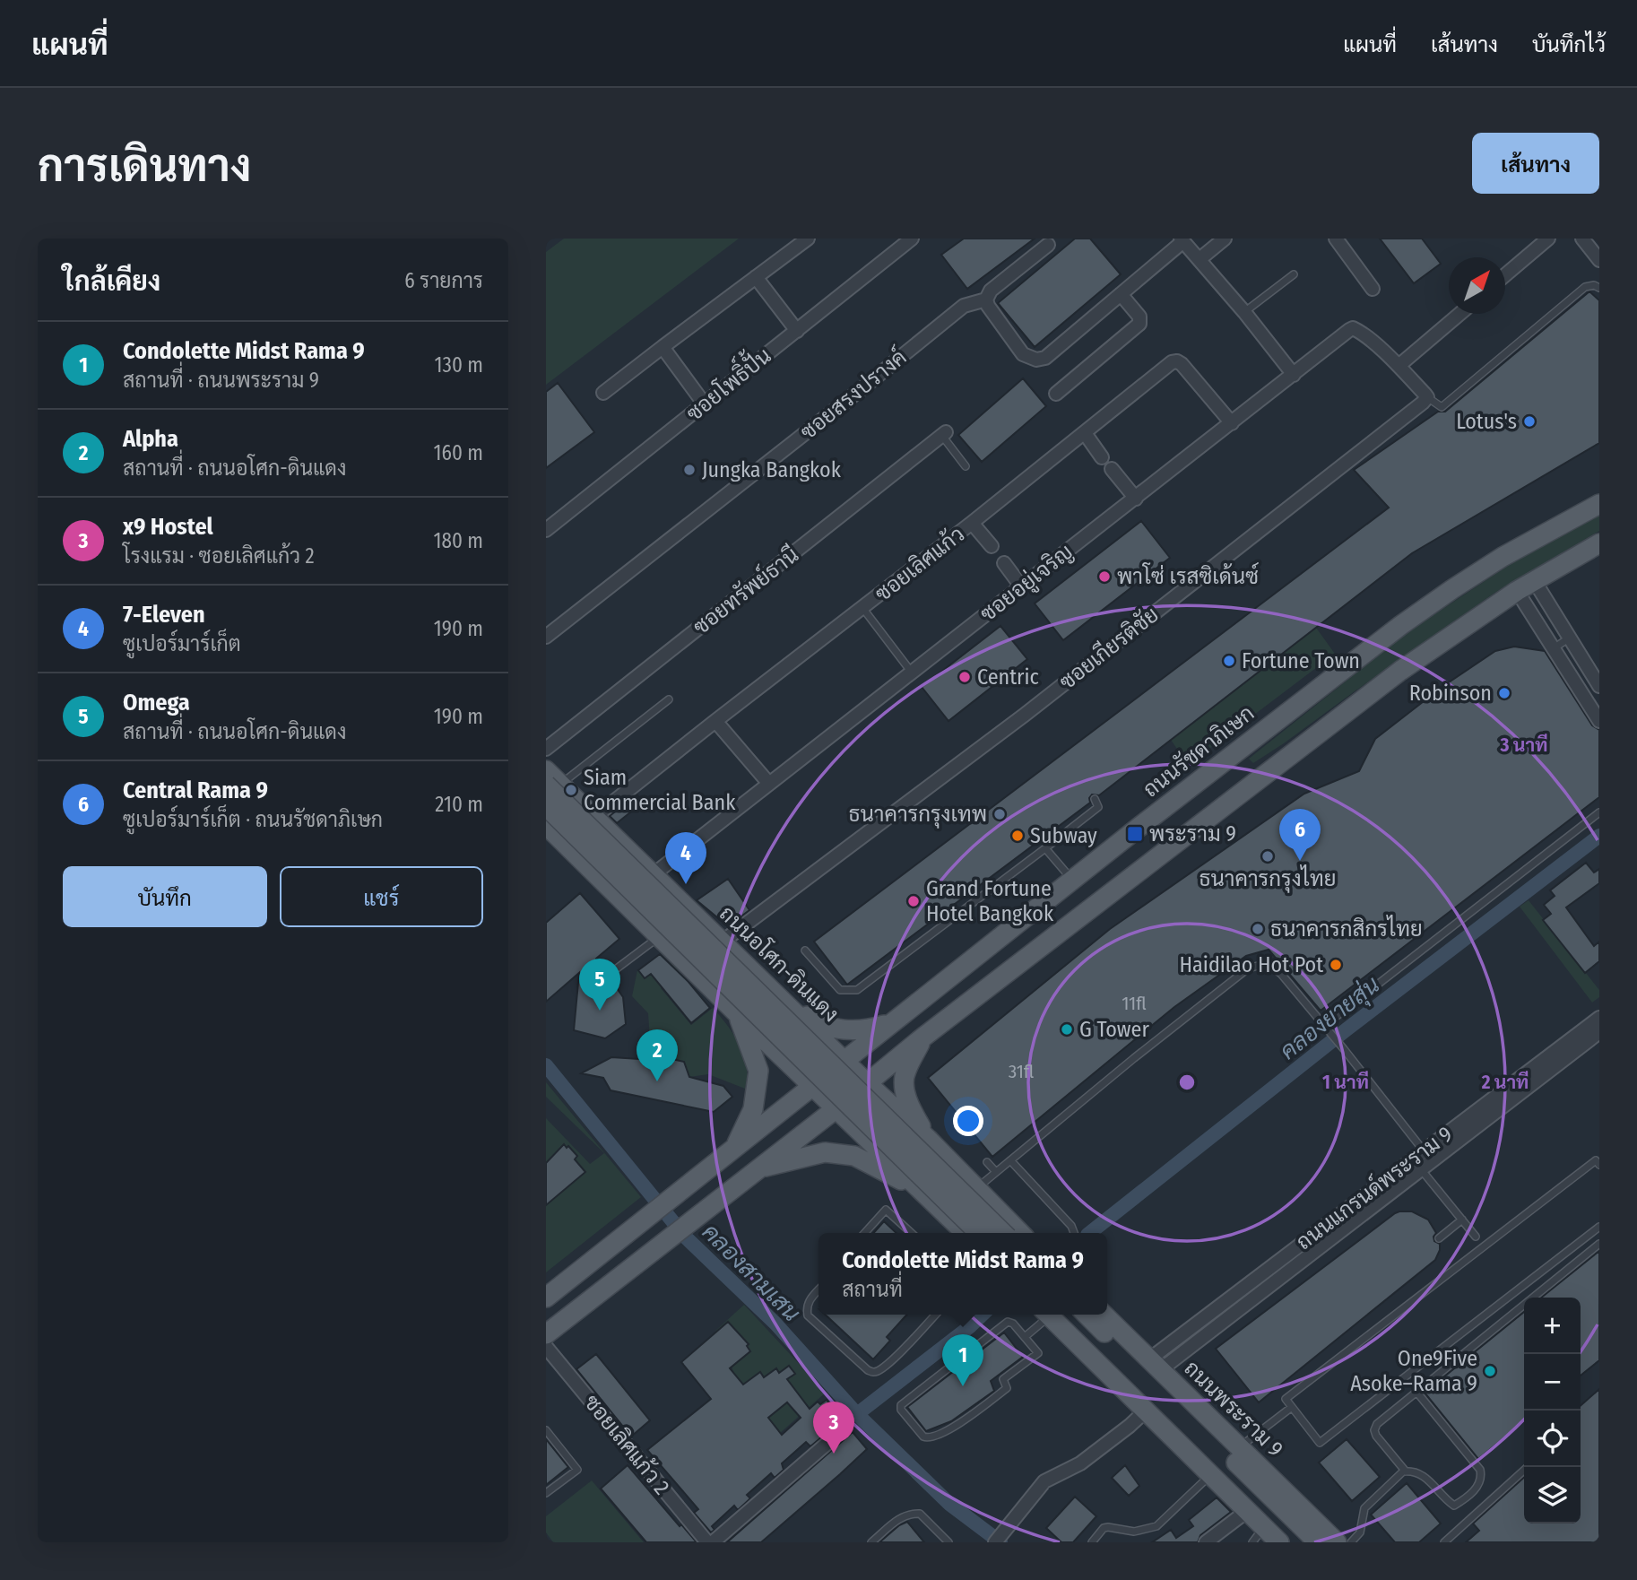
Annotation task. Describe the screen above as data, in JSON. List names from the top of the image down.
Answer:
{
  "streets": {
    "main road": ["ถนนรัชดาภิเษก", "ถนนอโศก-ดินแดง", "ถนนพระราม 9"],
    "street": [
      "ซอยโพธิ์ปั้น",
      "ซอยสรงปรางค์",
      "ซอยเลิศแก้ว",
      "ซอยอยู่เจริญ",
      "ซอยทรัพย์ธานี",
      "ซอยเกียรติชัย",
      "ถนนแกรนด์พระราม 9",
      "ซอยเลิศแก้ว 2"
    ]
  },
  "crossings": [
    ["ซอยเลิศแก้ว", "ซอยอยู่เจริญ"],
    ["ซอยเลิศแก้ว", "ถนนอโศก-ดินแดง"],
    ["ซอยอยู่เจริญ", "ถนนอโศก-ดินแดง"],
    ["ซอยเกียรติชัย", "ถนนอโศก-ดินแดง"],
    ["ถนนรัชดาภิเษก", "ถนนอโศก-ดินแดง"],
    ["ถนนแกรนด์พระราม 9", "ถนนพระราม 9"]
  ],
  "water": ["คลองยายสุ่น", "คลองสามเสน"],
  "places": {
    "other": [
      "Lotus's",
      "Jungka Bangkok",
      "พาโซ่ เรสซิเด้นซ์",
      "Fortune Town",
      "Centric",
      "Robinson",
      "Siam Commercial Bank",
      "ธนาคารกรุงเทพ",
      "Subway",
      "ธนาคารกรุงไทย",
      "Grand Fortune Hotel Bangkok",
      "ธนาคารกสิกรไทย",
      "Haidilao Hot Pot",
      "G Tower",
      "One9Five Asoke–Rama 9"
    ],
    "transit": ["พระราม 9"]
  },
  "house_numbers": ["11fl", "31fl"],
  "north": "top right",
  "page": {
    "header": "แผนที่",
    "nav": ["แผนที่", "เส้นทาง", "บันทึกไว้"],
    "buttons": [
      "เส้นทาง",
      ["บันทึก", "แชร์"]
    ],
    "title": "การเดินทาง",
    "heading": ["ใกล้เคียง", "6 รายการ"],
    "list": [
      {
        "mark": "1",
        "name": "Condolette Midst Rama 9",
        "note": "สถานที่ · ถนนพระราม 9",
        "value": "130 m"
      },
      {
        "mark": "2",
        "name": "Alpha",
        "note": "สถานที่ · ถนนอโศก-ดินแดง",
        "value": "160 m"
      },
      {
        "mark": "3",
        "name": "x9 Hostel",
        "note": "โรงแรม · ซอยเลิศแก้ว 2",
        "value": "180 m"
      },
      {
        "mark": "4",
        "name": "7-Eleven",
        "note": "ซูเปอร์มาร์เก็ต",
        "value": "190 m"
      },
      {
        "mark": "5",
        "name": "Omega",
        "note": "สถานที่ · ถนนอโศก-ดินแดง",
        "value": "190 m"
      },
      {
        "mark": "6",
        "name": "Central Rama 9",
        "note": "ซูเปอร์มาร์เก็ต · ถนนรัชดาภิเษก",
        "value": "210 m"
      }
    ],
    "pins": [
      "6",
      "4",
      "5",
      "2",
      "1",
      "3"
    ],
    "popup": ["Condolette Midst Rama 9", "สถานที่"],
    "map_buttons": ["+", "−"]
  },
  "rings": ["3 นาที", "1 นาที", "2 นาที"]
}
